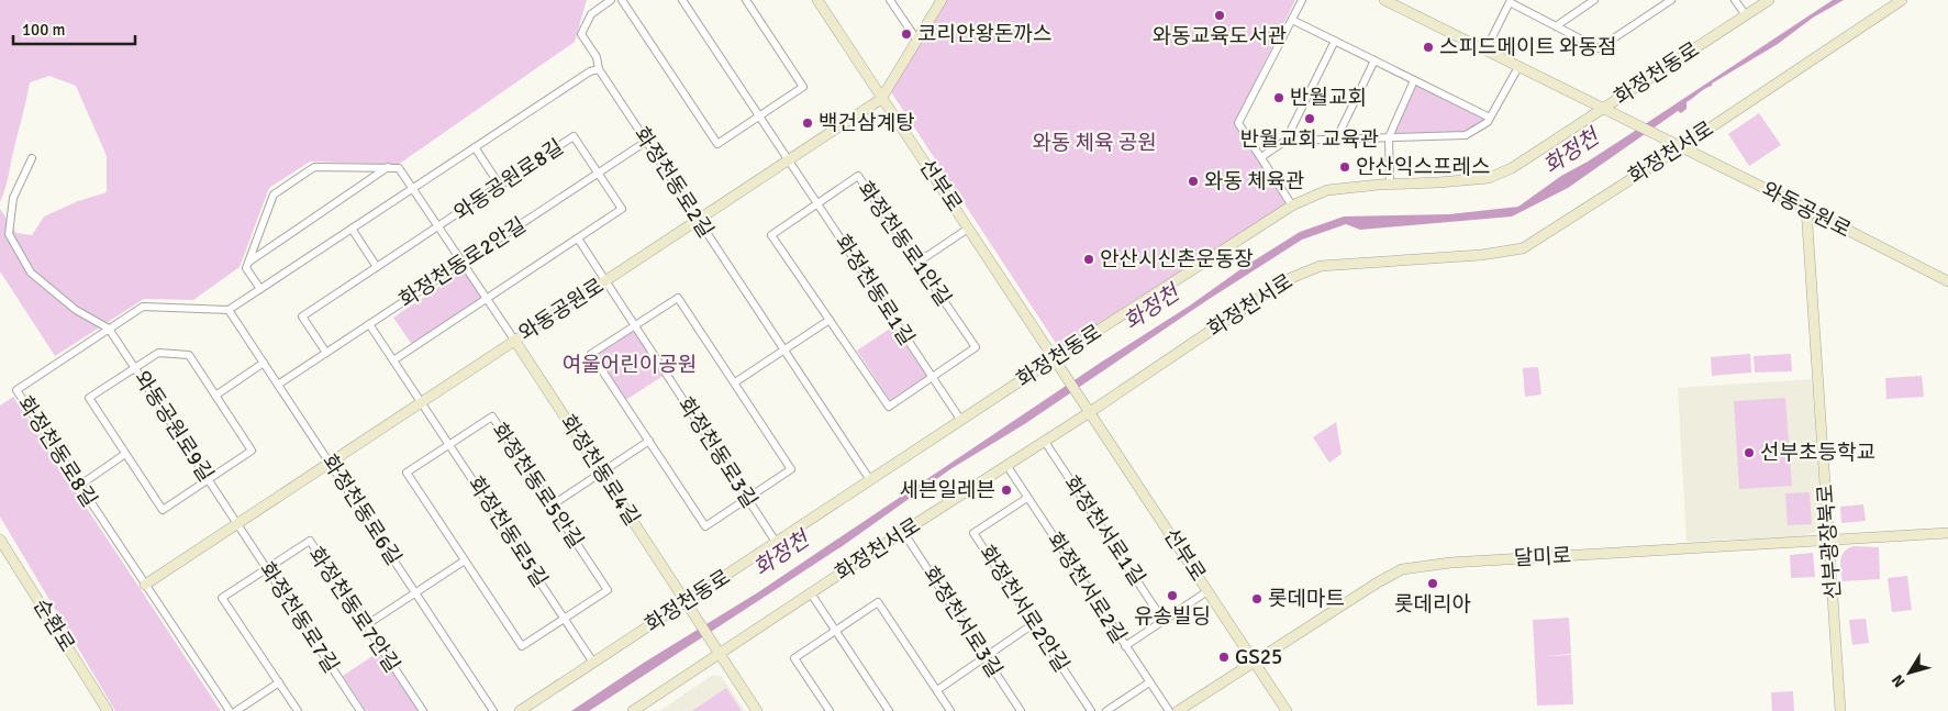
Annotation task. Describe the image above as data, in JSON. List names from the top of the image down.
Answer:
{
  "streets": {
    "street": [
      "화정천동로",
      "화정천서로",
      "와동공원로8길",
      "화정천동로2길",
      "선부로",
      "와동공원로",
      "화정천동로1안길",
      "화정천동로2안길",
      "화정천동로1길",
      "와동공원로9길",
      "화정천동로8길",
      "화정천동로3길",
      "화정천동로4길",
      "화정천동로5안길",
      "화정천동로6길",
      "화정천서로1길",
      "화정천동로5길",
      "선부광장북로",
      "달미로",
      "화정천서로2길",
      "화정천서로2안길",
      "화정천동로7안길",
      "화정천동로7길",
      "화정천서로3길",
      "순환로"
    ]
  },
  "crossings": [
    ["화정천동로", "화정천동로2길"],
    ["화정천동로", "선부로"],
    ["화정천동로", "와동공원로"],
    ["화정천동로", "화정천동로1길"],
    ["화정천동로", "화정천동로3길"],
    ["화정천동로", "화정천동로4길"],
    ["화정천동로", "화정천동로5길"],
    ["화정천서로", "선부로"],
    ["화정천서로", "와동공원로"],
    ["화정천서로", "화정천동로4길"],
    ["화정천서로", "화정천서로1길"],
    ["화정천서로", "화정천서로2길"],
    ["화정천서로", "화정천서로3길"],
    ["와동공원로8길", "화정천동로2안길"],
    ["와동공원로8길", "화정천동로3길"],
    ["화정천동로2길", "와동공원로"],
    ["화정천동로2길", "화정천동로2안길"],
    ["선부로", "와동공원로"],
    ["선부로", "달미로"],
    ["와동공원로", "화정천동로1길"],
    ["와동공원로", "와동공원로9길"],
    ["와동공원로", "화정천동로8길"],
    ["와동공원로", "화정천동로3길"],
    ["와동공원로", "화정천동로4길"],
    ["와동공원로", "화정천동로6길"],
    ["와동공원로", "화정천동로5길"],
    ["와동공원로", "선부광장북로"],
    ["와동공원로", "화정천동로7길"],
    ["화정천동로1안길", "화정천동로1길"],
    ["화정천동로2안길", "화정천동로6길"],
    ["와동공원로9길", "화정천동로8길"],
    ["와동공원로9길", "화정천동로7길"],
    ["화정천동로8길", "화정천동로6길"],
    ["화정천동로5안길", "화정천동로5길"],
    ["선부광장북로", "달미로"],
    ["화정천서로2길", "화정천서로2안길"],
    ["화정천동로7안길", "화정천동로7길"]
  ],
  "water": ["화정천"],
  "parks": ["와동 체육 공원", "여울어린이공원"],
  "places": [
    "와동교육도서관",
    "코리안왕돈까스",
    "스피드메이트 와동점",
    "반월교회",
    "반월교회 교육관",
    "백건삼계탕",
    "안산익스프레스",
    "와동 체육관",
    "안산시신촌운동장",
    "선부초등학교",
    "세븐일레븐",
    "롯데리아",
    "유송빌딩",
    "롯데마트",
    "GS25"
  ],
  "scale_bar": "100 m",
  "north": "bottom left"
}
